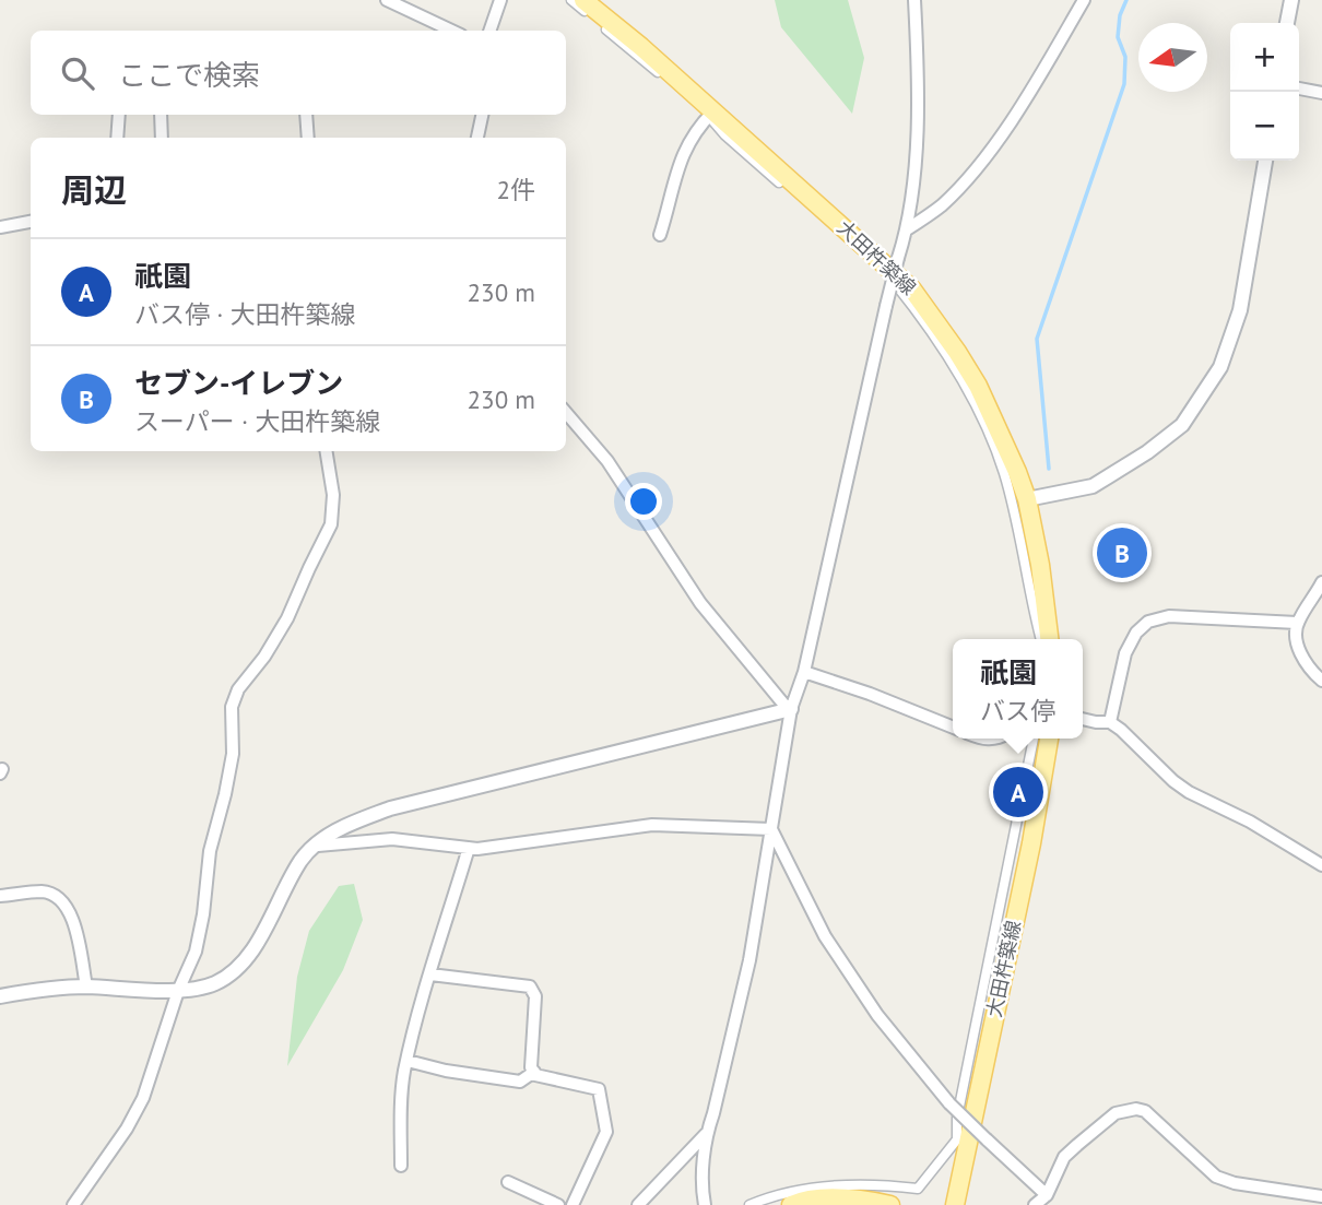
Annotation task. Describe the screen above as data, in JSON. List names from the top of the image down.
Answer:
{
  "streets": {
    "main road": ["大田杵築線"]
  },
  "north": "left",
  "page": {
    "map_buttons": ["+", "−"],
    "search": "ここで検索",
    "heading": ["周辺", "2件"],
    "list": [
      {
        "mark": "A",
        "name": "祇園",
        "note": "バス停 · 大田杵築線",
        "value": "230 m"
      },
      {
        "mark": "B",
        "name": "セブン-イレブン",
        "note": "スーパー · 大田杵築線",
        "value": "230 m"
      }
    ],
    "pins": ["B", "A"],
    "popup": ["祇園", "バス停"]
  }
}
